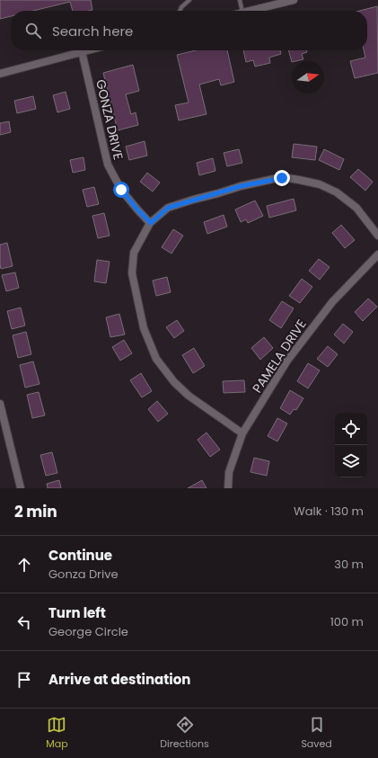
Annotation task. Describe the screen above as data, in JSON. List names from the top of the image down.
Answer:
{
  "streets": {
    "street": ["GONZA DRIVE", "PAMELA DRIVE"]
  },
  "north": "right",
  "page": {
    "search": "Search here",
    "heading": ["2 min", "Walk · 130 m"],
    "list": [
      ["Continue", "Gonza Drive", "30 m"],
      ["Turn left", "George Circle", "100 m"],
      "Arrive at destination"
    ],
    "nav": ["Map", "Directions", "Saved"]
  }
}
